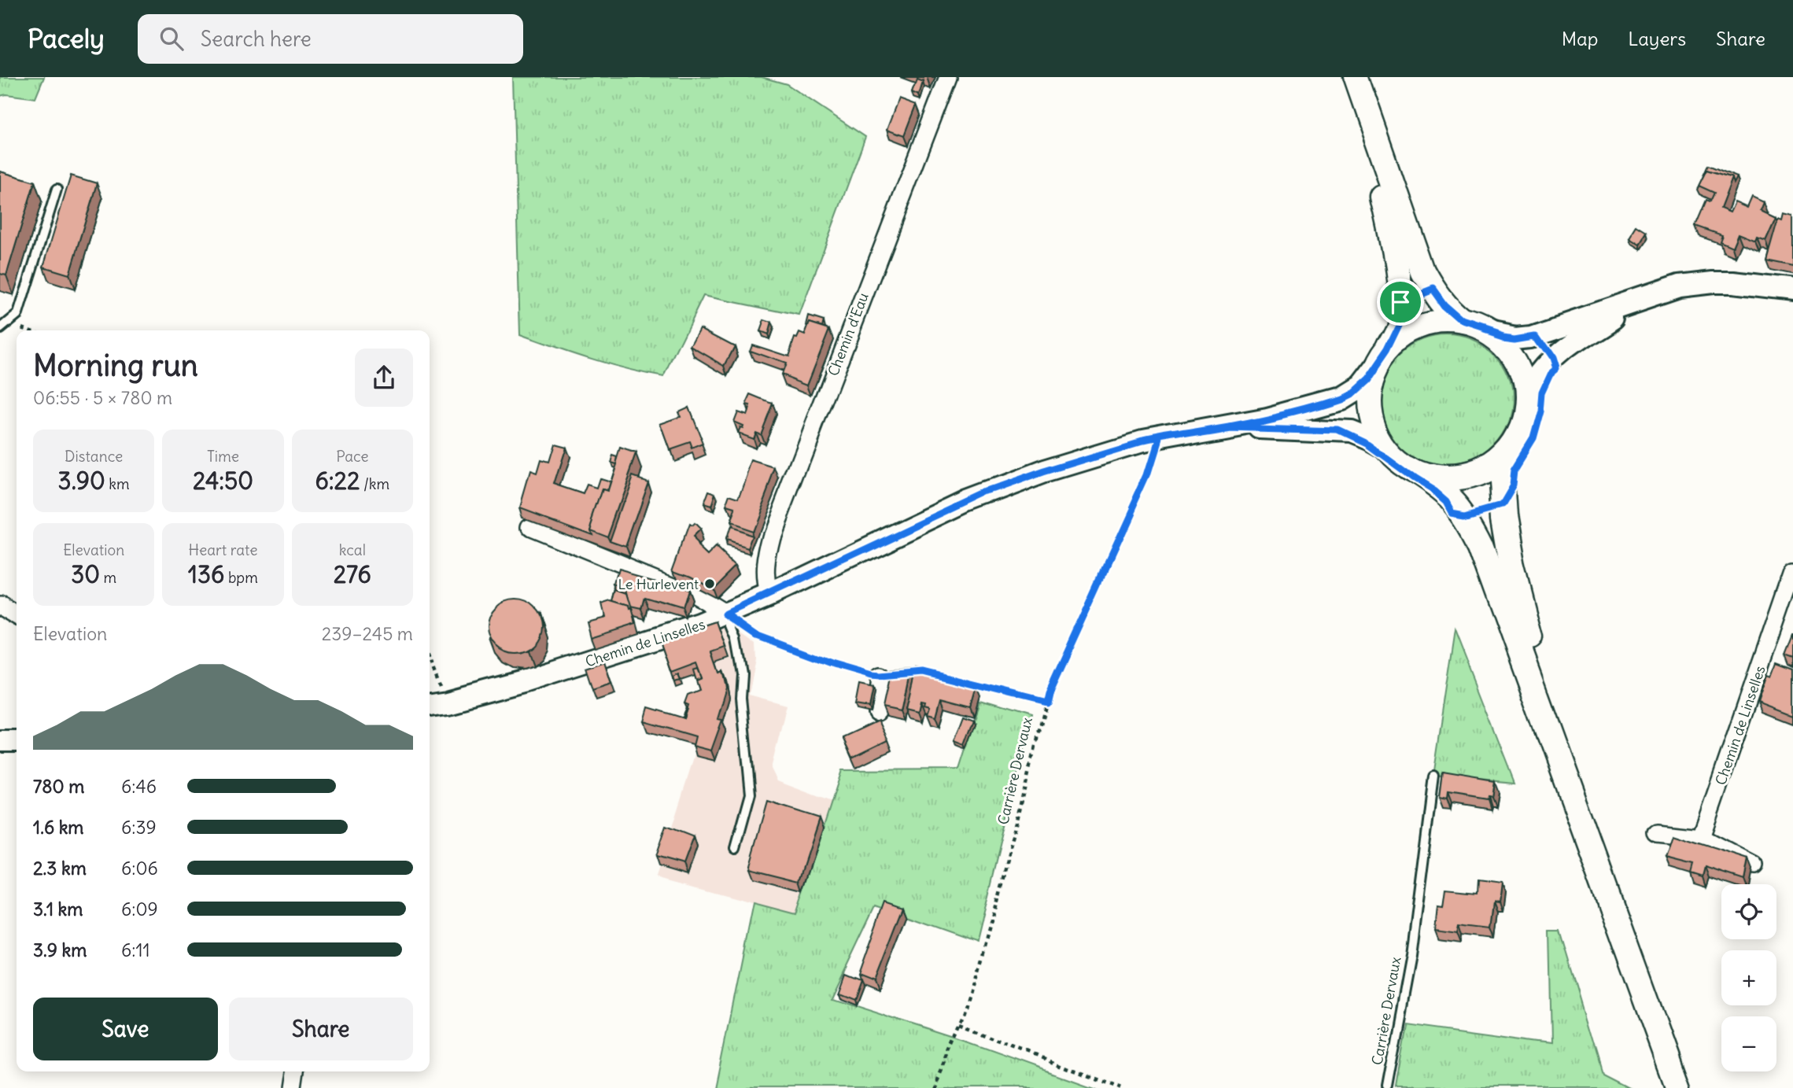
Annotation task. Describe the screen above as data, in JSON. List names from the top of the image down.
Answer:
{
  "streets": {
    "street": ["Chemin d'Eau", "Chemin de Linselles"],
    "lane": ["Carrière Dervaux"]
  },
  "crossings": [
    ["Chemin d'Eau", "Chemin de Linselles"],
    ["Chemin de Linselles", "Carrière Dervaux"]
  ],
  "places": ["Le Hurlevent"],
  "page": {
    "header": "Pacely",
    "search": "Search here",
    "nav": ["Map", "Layers", "Share"],
    "heading": ["Morning run", "06:55 · 5 × 780 m"],
    "stats": [
      ["Distance", "3.90 km"],
      ["Time", "24:50"],
      ["Pace", "6:22 /km"],
      ["Elevation", "30 m"],
      ["Heart rate", "136 bpm"],
      ["kcal", "276"]
    ],
    "chart": ["Elevation", "239–245 m"],
    "list": [
      {
        "name": "780 m",
        "note": "6:46"
      },
      {
        "name": "1.6 km",
        "note": "6:39"
      },
      {
        "name": "2.3 km",
        "note": "6:06"
      },
      {
        "name": "3.1 km",
        "note": "6:09"
      },
      {
        "name": "3.9 km",
        "note": "6:11"
      }
    ],
    "map_buttons": ["+", "−"],
    "buttons": ["Save", "Share"]
  }
}
